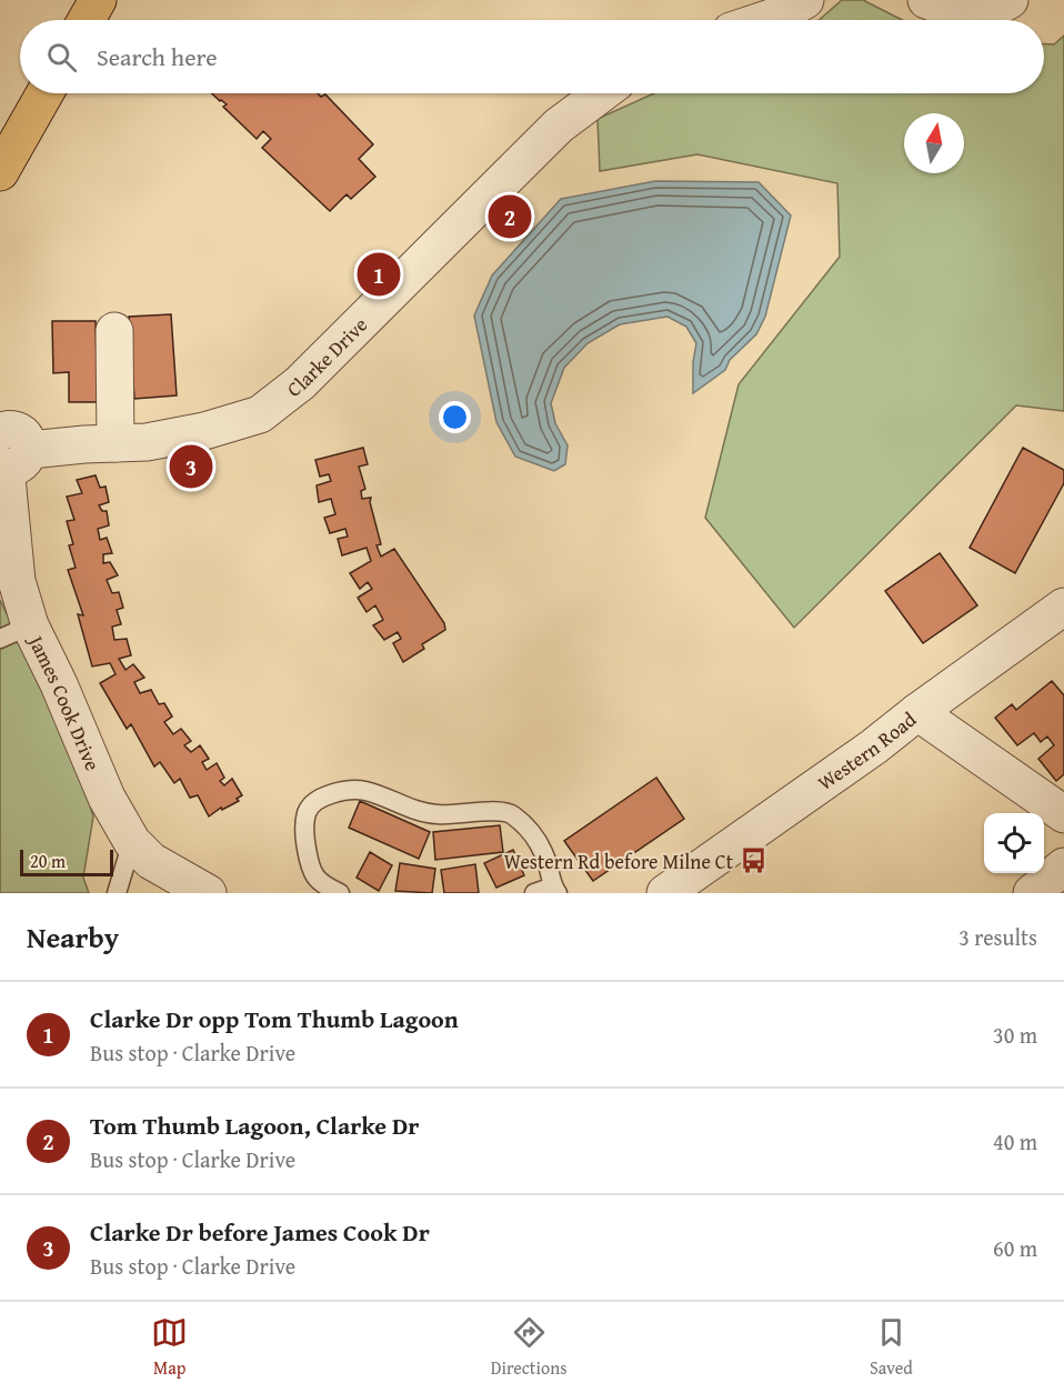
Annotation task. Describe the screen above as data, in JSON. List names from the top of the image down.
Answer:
{
  "streets": {
    "street": ["Clarke Drive", "James Cook Drive", "Western Road"]
  },
  "crossings": [
    ["Clarke Drive", "James Cook Drive"]
  ],
  "places": {
    "bus stop": ["Western Rd before Milne Ct"]
  },
  "scale_bar": "20 m",
  "north": "top",
  "page": {
    "search": "Search here",
    "pins": ["2", "1", "3"],
    "scale": "20 m",
    "heading": ["Nearby", "3 results"],
    "list": [
      {
        "mark": "1",
        "name": "Clarke Dr opp Tom Thumb Lagoon",
        "note": "Bus stop · Clarke Drive",
        "value": "30 m"
      },
      {
        "mark": "2",
        "name": "Tom Thumb Lagoon, Clarke Dr",
        "note": "Bus stop · Clarke Drive",
        "value": "40 m"
      },
      {
        "mark": "3",
        "name": "Clarke Dr before James Cook Dr",
        "note": "Bus stop · Clarke Drive",
        "value": "60 m"
      }
    ],
    "nav": ["Map", "Directions", "Saved"]
  }
}
